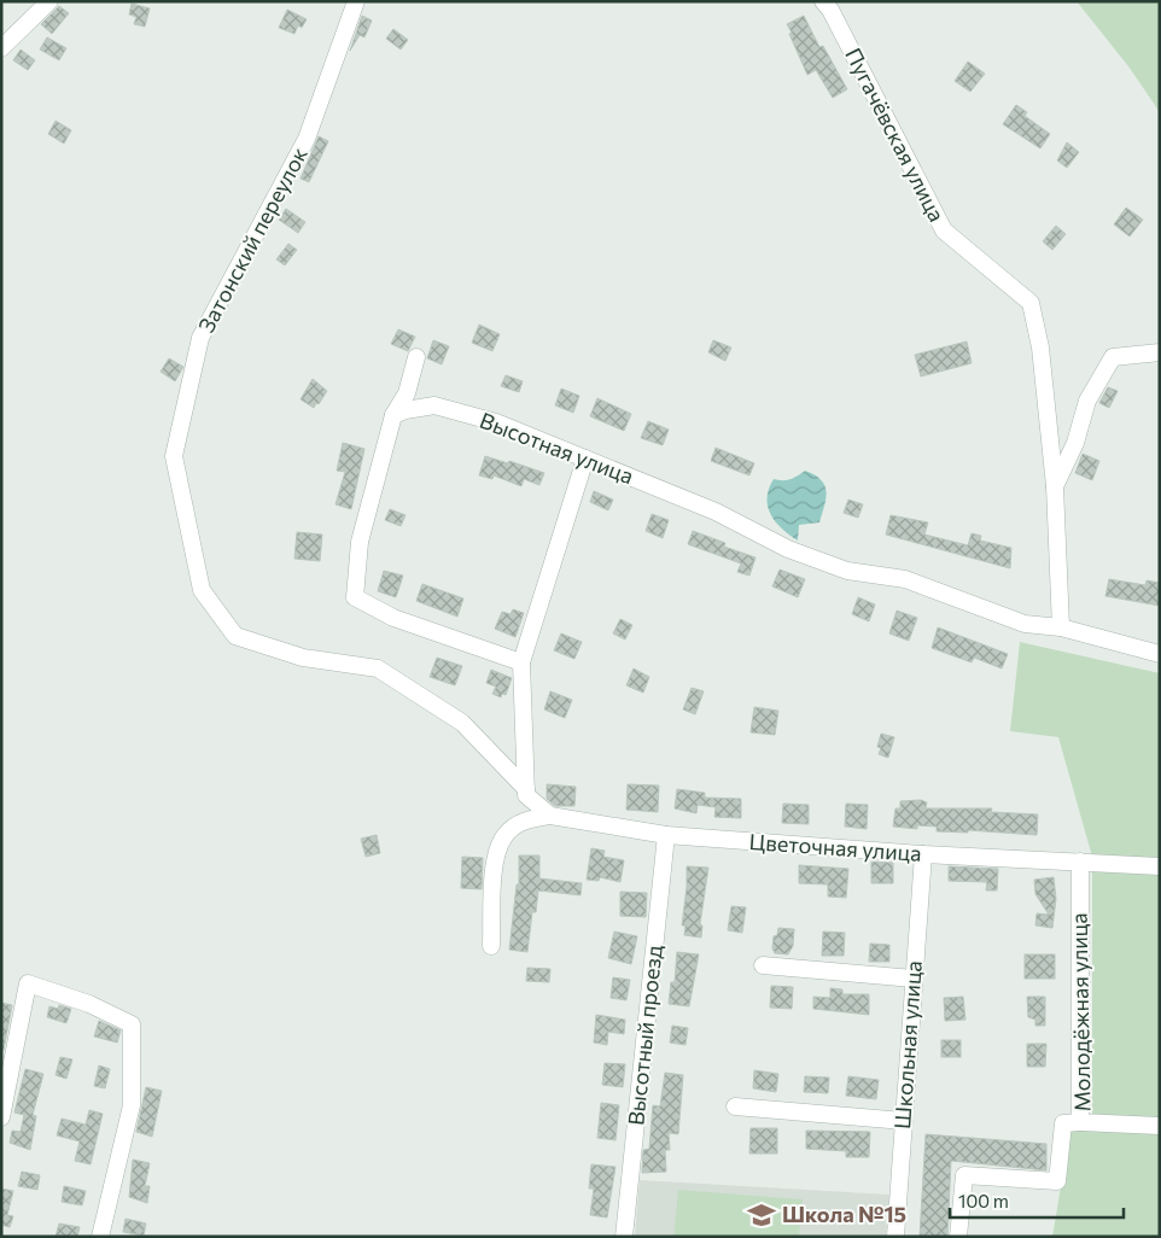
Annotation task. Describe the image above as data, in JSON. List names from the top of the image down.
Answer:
{
  "streets": {
    "street": [
      "Пугачёвская улица",
      "Затонский переулок",
      "Высотная улица",
      "Цветочная улица",
      "Молодёжная улица",
      "Высотный проезд",
      "Школьная улица"
    ]
  },
  "crossings": [
    ["Пугачёвская улица", "Высотная улица"],
    ["Цветочная улица", "Молодёжная улица"],
    ["Цветочная улица", "Высотный проезд"],
    ["Цветочная улица", "Школьная улица"]
  ],
  "places": {
    "school or university": ["Школа №15"]
  },
  "scale_bar": "100 m"
}
